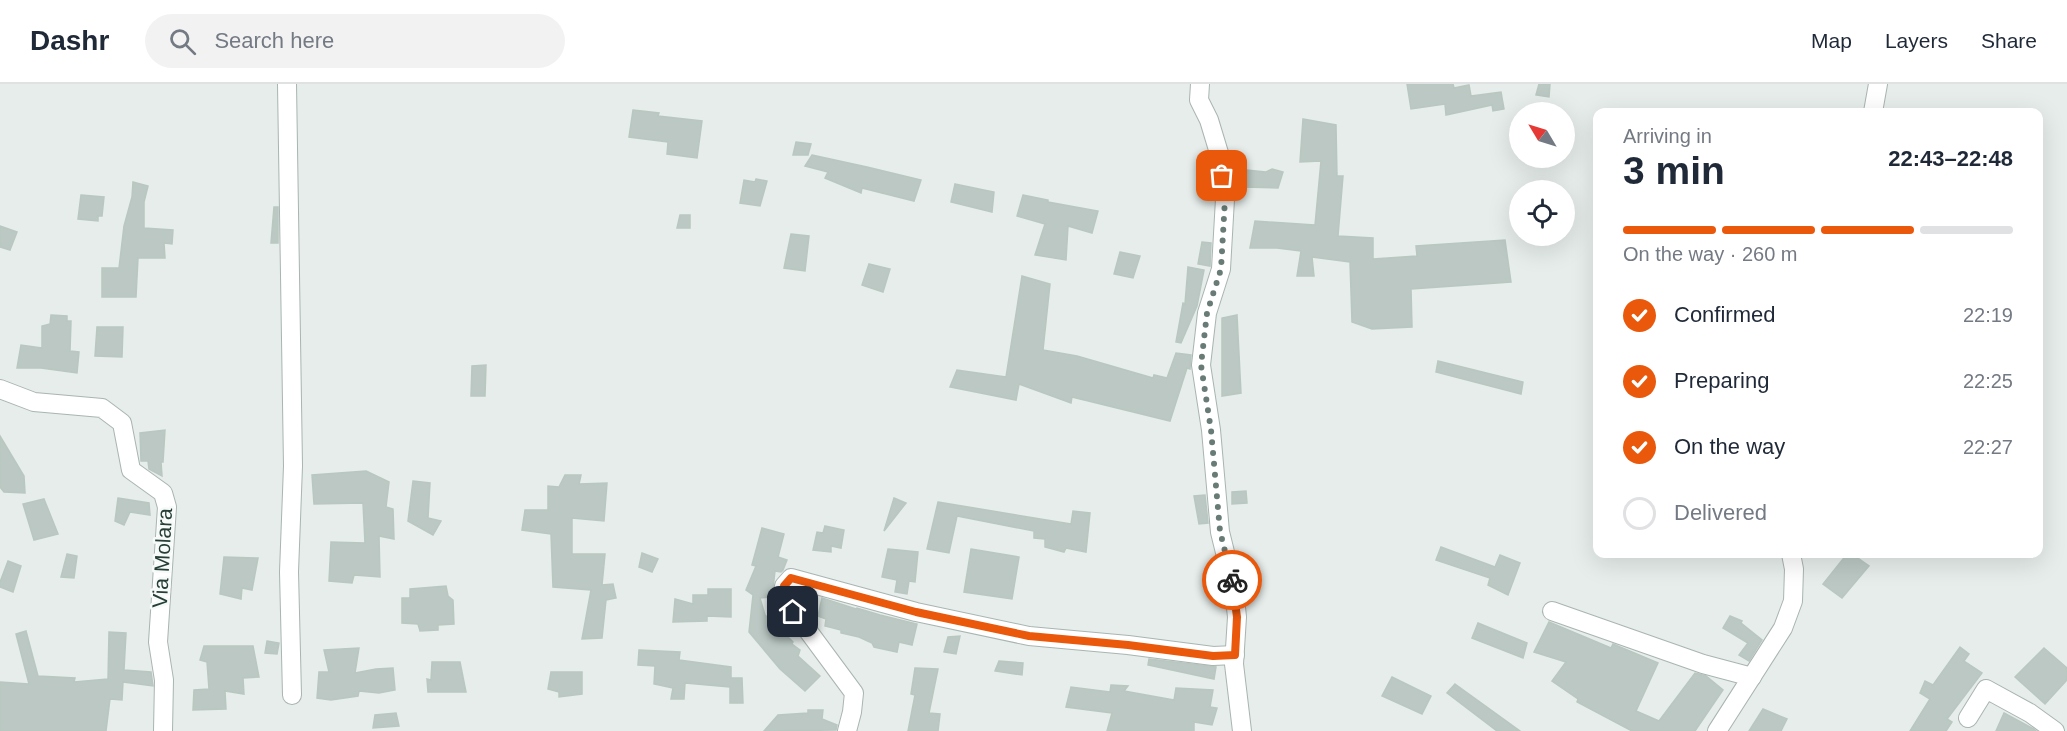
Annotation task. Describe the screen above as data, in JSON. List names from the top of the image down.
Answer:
{
  "streets": {
    "street": ["Via Molara"]
  },
  "north": "top left",
  "page": {
    "header": "Dashr",
    "search": "Search here",
    "nav": ["Map", "Layers", "Share"],
    "heading": ["3 min", "Arriving in", "22:43–22:48"],
    "bar": "On the way · 260 m",
    "list": [
      ["Confirmed", "22:19"],
      ["Preparing", "22:25"],
      ["On the way", "22:27"],
      "Delivered"
    ]
  }
}
